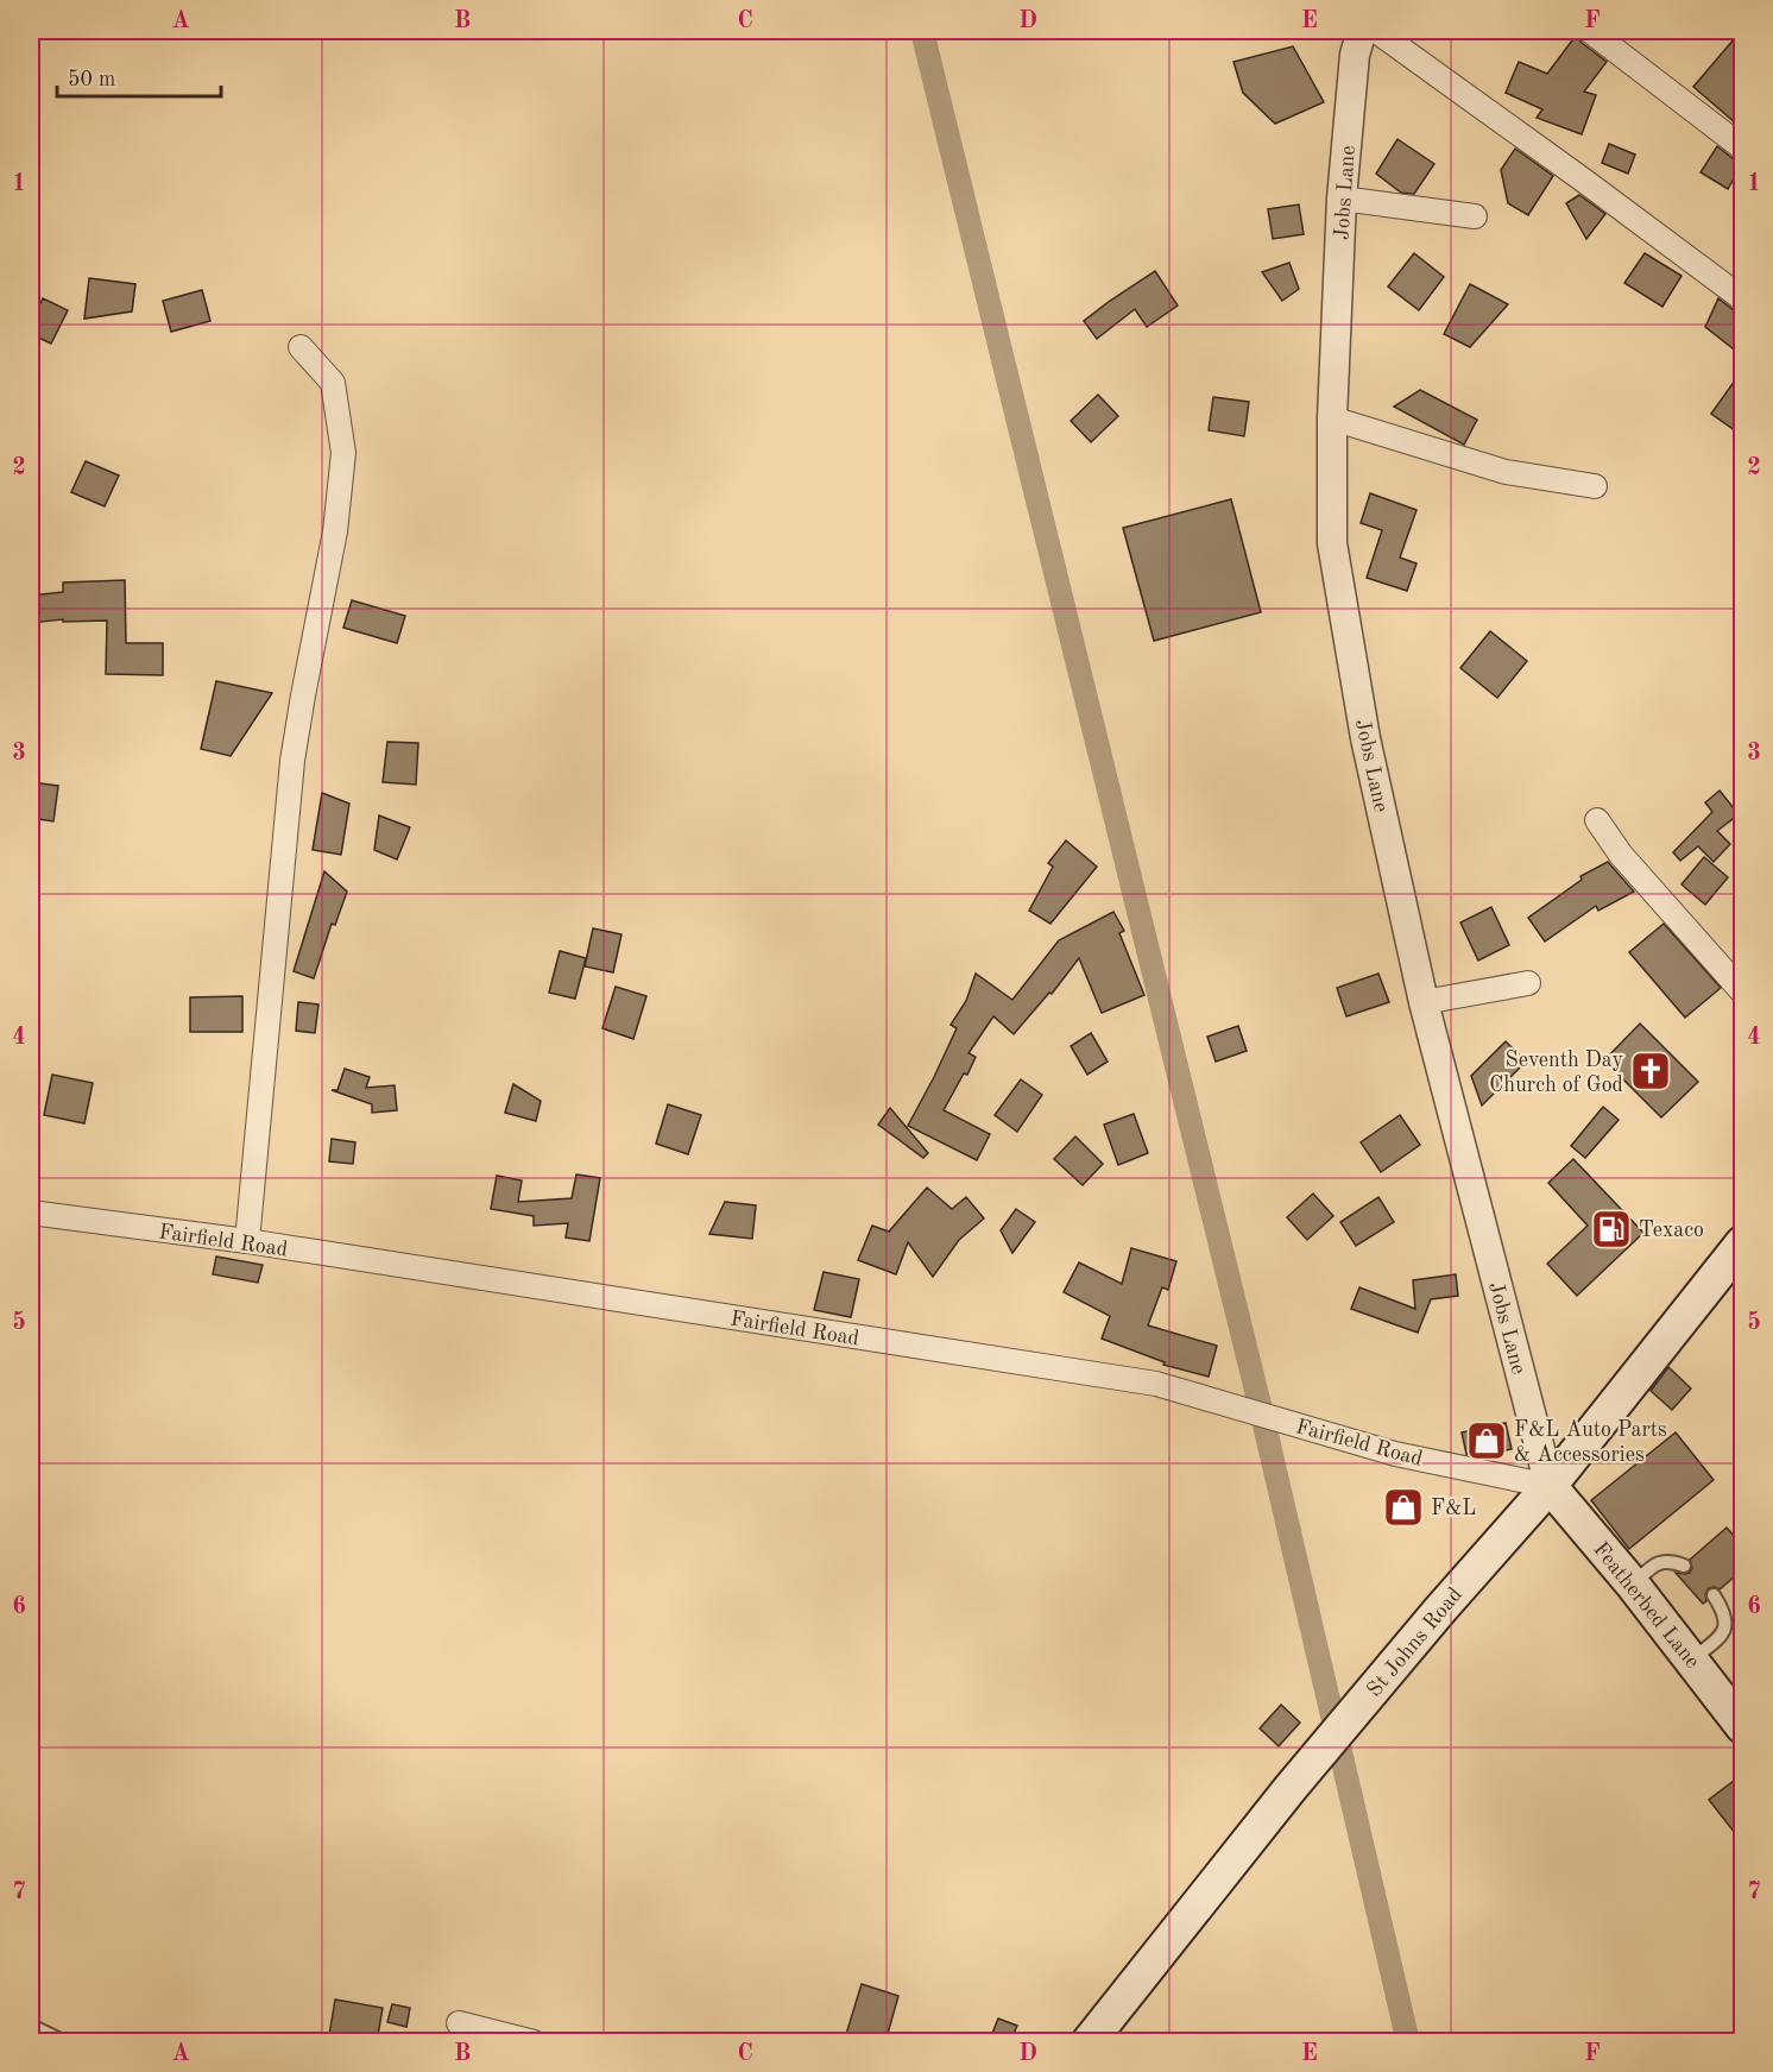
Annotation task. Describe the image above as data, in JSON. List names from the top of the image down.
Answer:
{
  "streets": {
    "main road": ["Featherbed Lane", "St Johns Road"],
    "street": ["Jobs Lane", "Fairfield Road"]
  },
  "crossings": [
    ["Jobs Lane", "Fairfield Road"],
    ["Jobs Lane", "Featherbed Lane"],
    ["Jobs Lane", "St Johns Road"],
    ["Fairfield Road", "Featherbed Lane"],
    ["Fairfield Road", "St Johns Road"],
    ["Featherbed Lane", "St Johns Road"]
  ],
  "places": {
    "church": ["Seventh Day Church of God"],
    "fuel station": ["Texaco"],
    "shop": ["F&L Auto Parts & Accessories", "F&L"]
  },
  "scale_bar": "50 m",
  "grid": {
    "columns": [
      "A",
      "B",
      "C",
      "D",
      "E",
      "F"
    ],
    "rows": [
      "1",
      "2",
      "3",
      "4",
      "5",
      "6",
      "7"
    ]
  }
}
